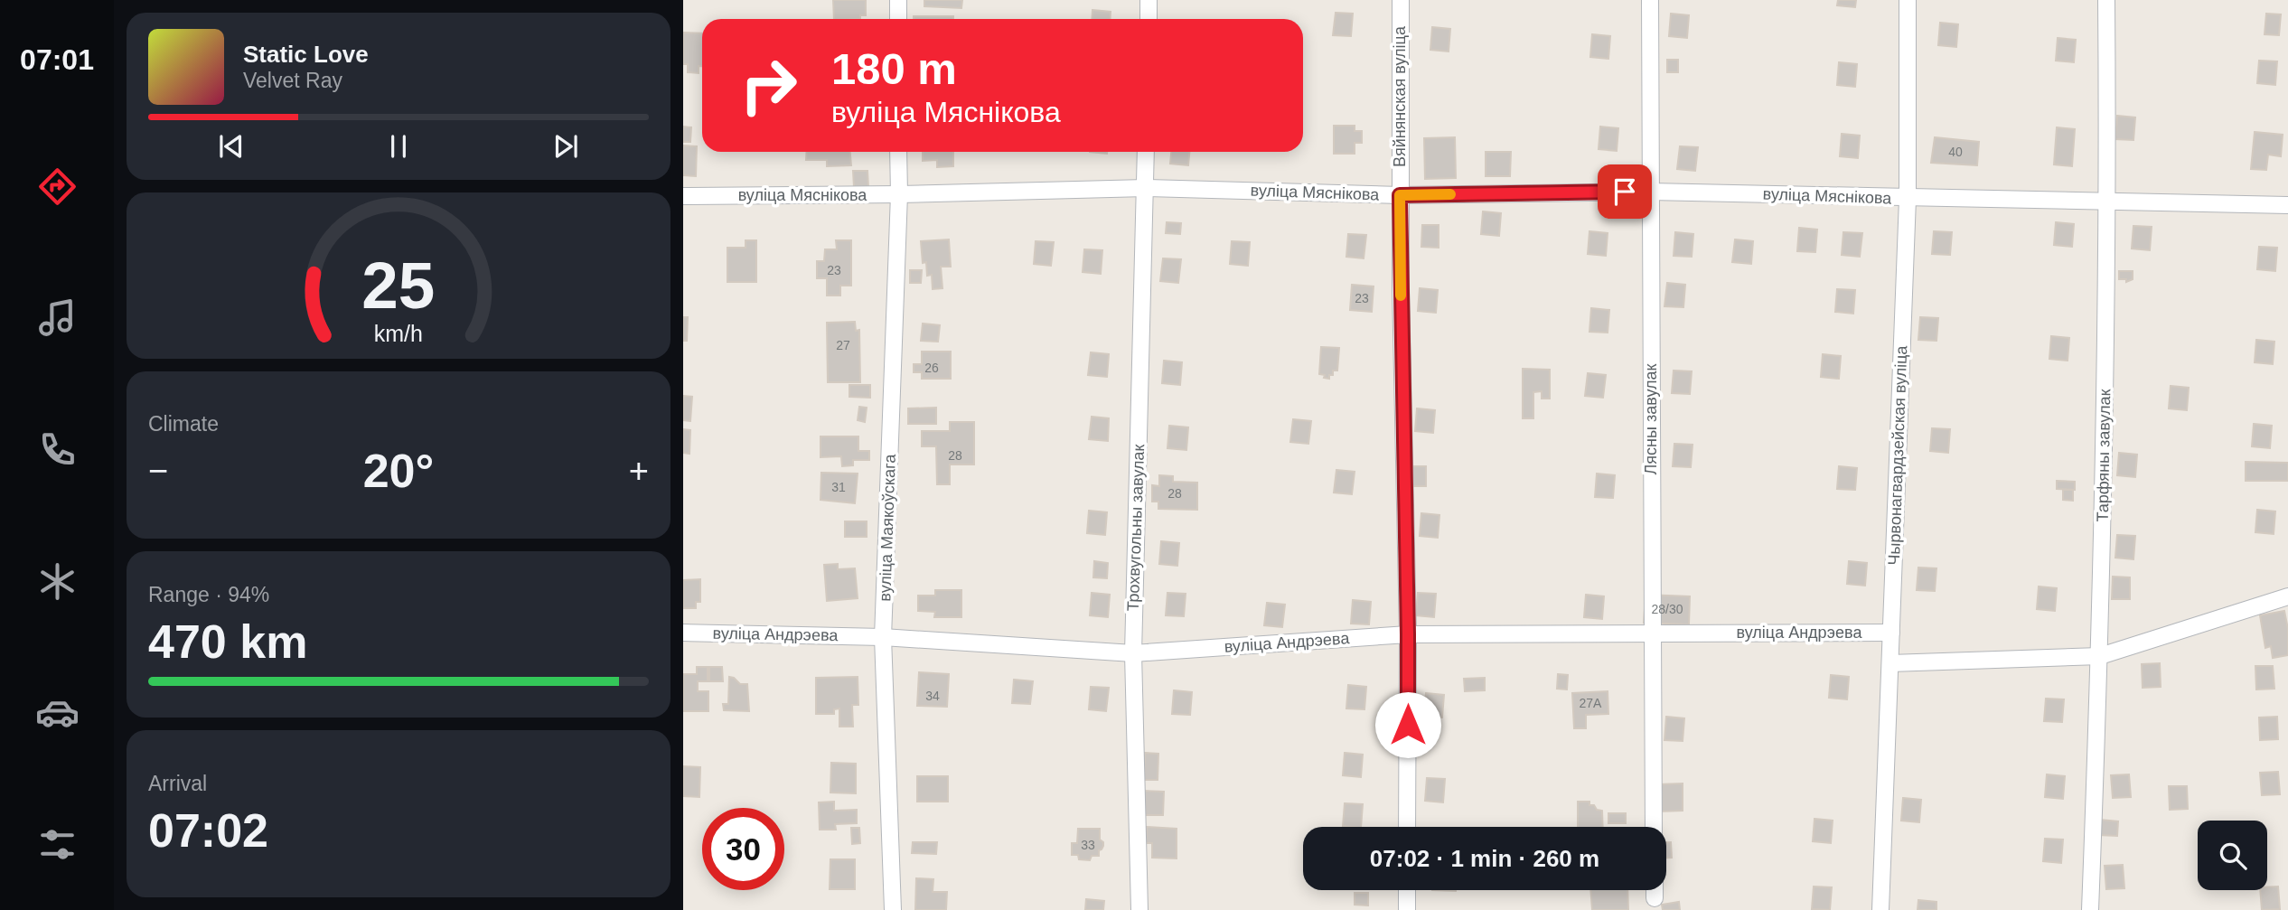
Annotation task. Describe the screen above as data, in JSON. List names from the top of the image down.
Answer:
{
  "streets": {
    "street": [
      "Вяйнянская вуліца",
      "вуліца Мяснікова",
      "Лясны завулак",
      "Чырвонагвардзейская вуліца",
      "Тарфяны завулак",
      "вуліца Маякоўскага",
      "Трохвугольны завулак",
      "вуліца Андрэева"
    ]
  },
  "crossings": [
    ["Вяйнянская вуліца", "вуліца Мяснікова"],
    ["Вяйнянская вуліца", "вуліца Андрэева"],
    ["вуліца Мяснікова", "Лясны завулак"],
    ["вуліца Мяснікова", "Чырвонагвардзейская вуліца"],
    ["вуліца Мяснікова", "Тарфяны завулак"],
    ["вуліца Мяснікова", "вуліца Маякоўскага"],
    ["вуліца Мяснікова", "Трохвугольны завулак"],
    ["Лясны завулак", "вуліца Андрэева"],
    ["Чырвонагвардзейская вуліца", "вуліца Андрэева"],
    ["вуліца Маякоўскага", "вуліца Андрэева"],
    ["Трохвугольны завулак", "вуліца Андрэева"]
  ],
  "house_numbers": [
    "40",
    "23",
    "23",
    "27",
    "26",
    "28",
    "31",
    "28",
    "28/30",
    "34",
    "27А",
    "33"
  ],
  "page": {
    "tabs": "07:01",
    "turn": ["180 m", "вуліца Мяснікова"],
    "song": ["Static Love", "Velvet Ray"],
    "tile": [
      "Climate",
      ["Range · 94%", "470 km"],
      ["Arrival", "07:02"]
    ],
    "heat": ["−", "20°", "+"],
    "limit": "30",
    "trip": "07:02 · 1 min · 260 m",
    "gauge": ["25", "km/h"]
  }
}
